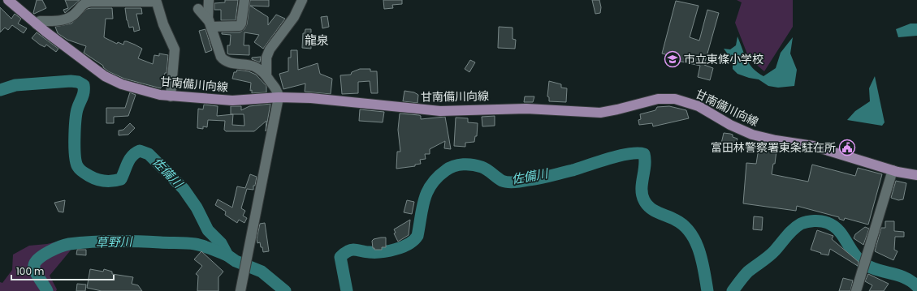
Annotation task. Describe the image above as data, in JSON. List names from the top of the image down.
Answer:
{
  "streets": {
    "main road": ["甘南備川向線"]
  },
  "districts": ["龍泉"],
  "water": ["佐備川", "草野川"],
  "places": {
    "school or university": ["市立東條小学校"],
    "public building": ["富田林警察署東条駐在所"]
  },
  "scale_bar": "100 m"
}
